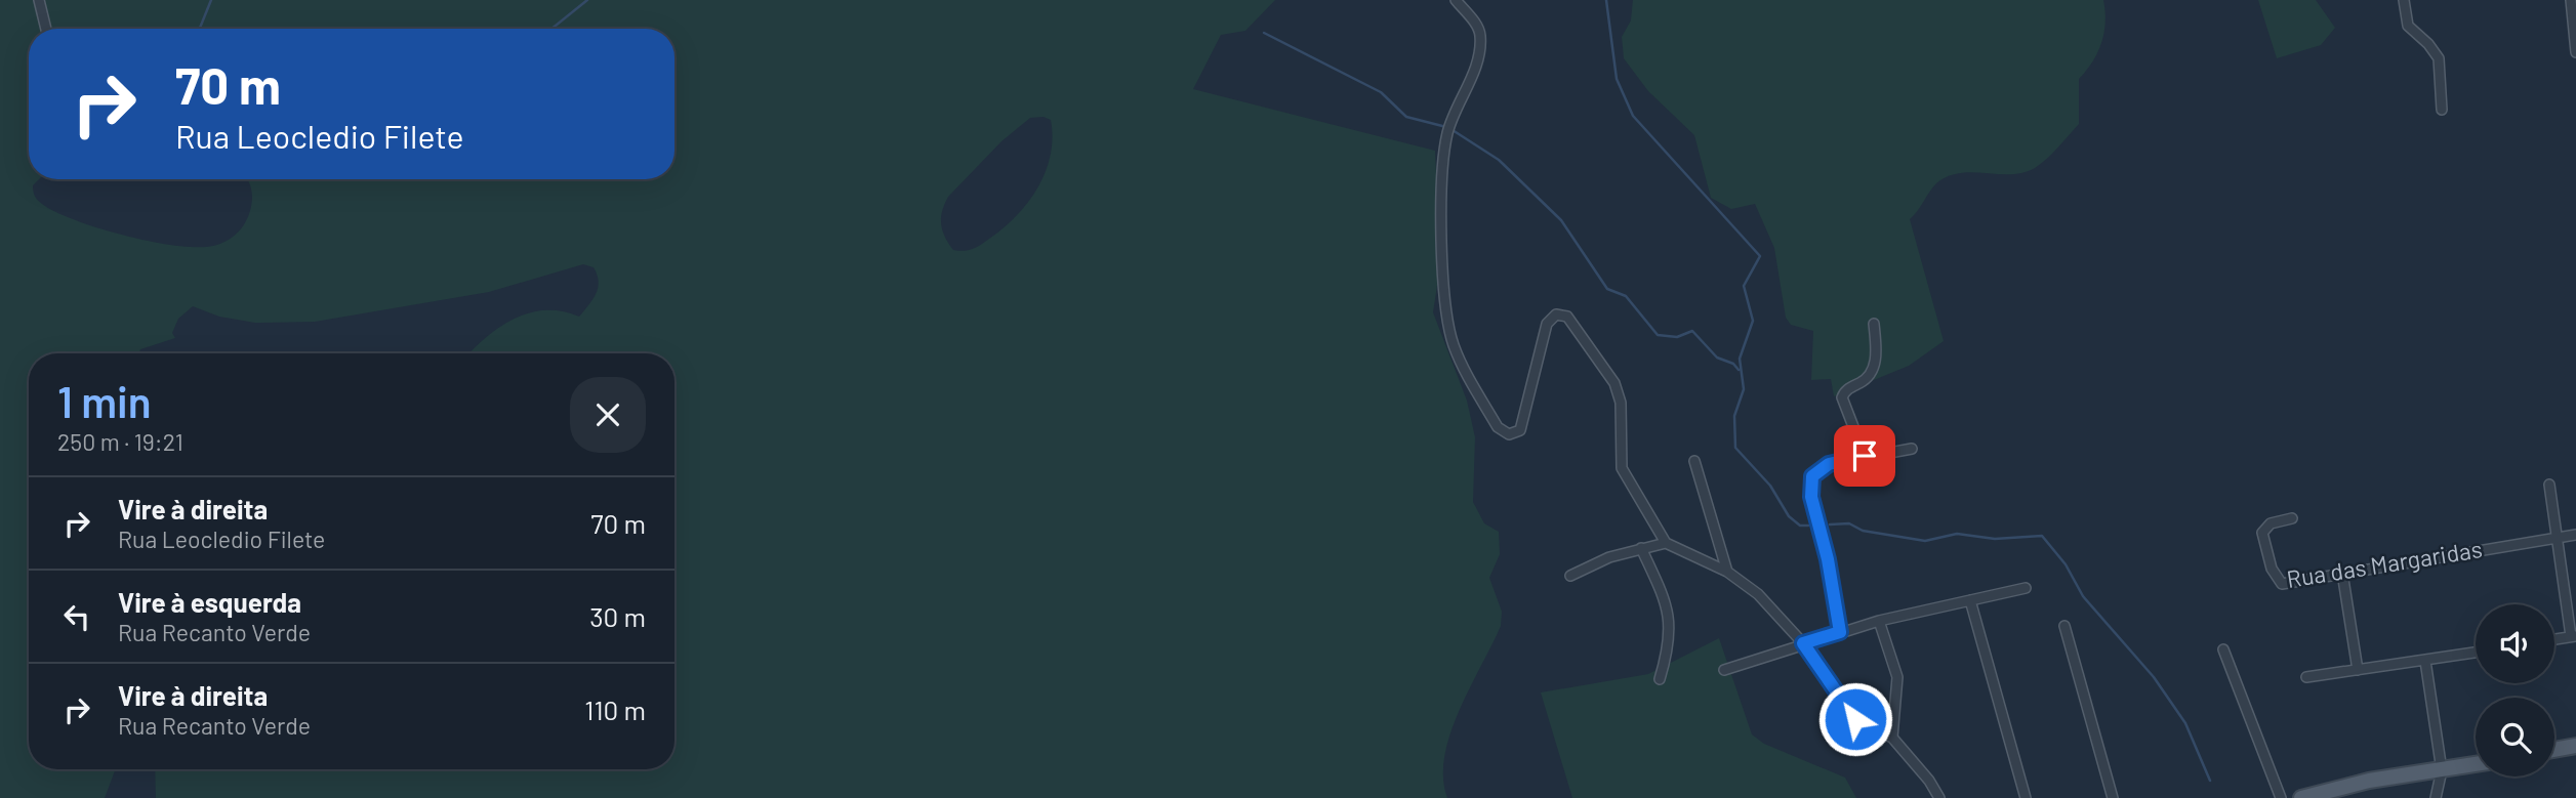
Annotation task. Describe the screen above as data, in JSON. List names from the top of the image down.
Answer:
{
  "streets": {
    "street": ["Rua das Margaridas"]
  },
  "page": {
    "turn": ["70 m", "Rua Leocledio Filete"],
    "heading": ["1 min", "250 m · 19:21"],
    "list": [
      {
        "name": "Vire à direita",
        "note": "Rua Leocledio Filete",
        "value": "70 m"
      },
      {
        "name": "Vire à esquerda",
        "note": "Rua Recanto Verde",
        "value": "30 m"
      },
      {
        "name": "Vire à direita",
        "note": "Rua Recanto Verde",
        "value": "110 m"
      }
    ]
  }
}
